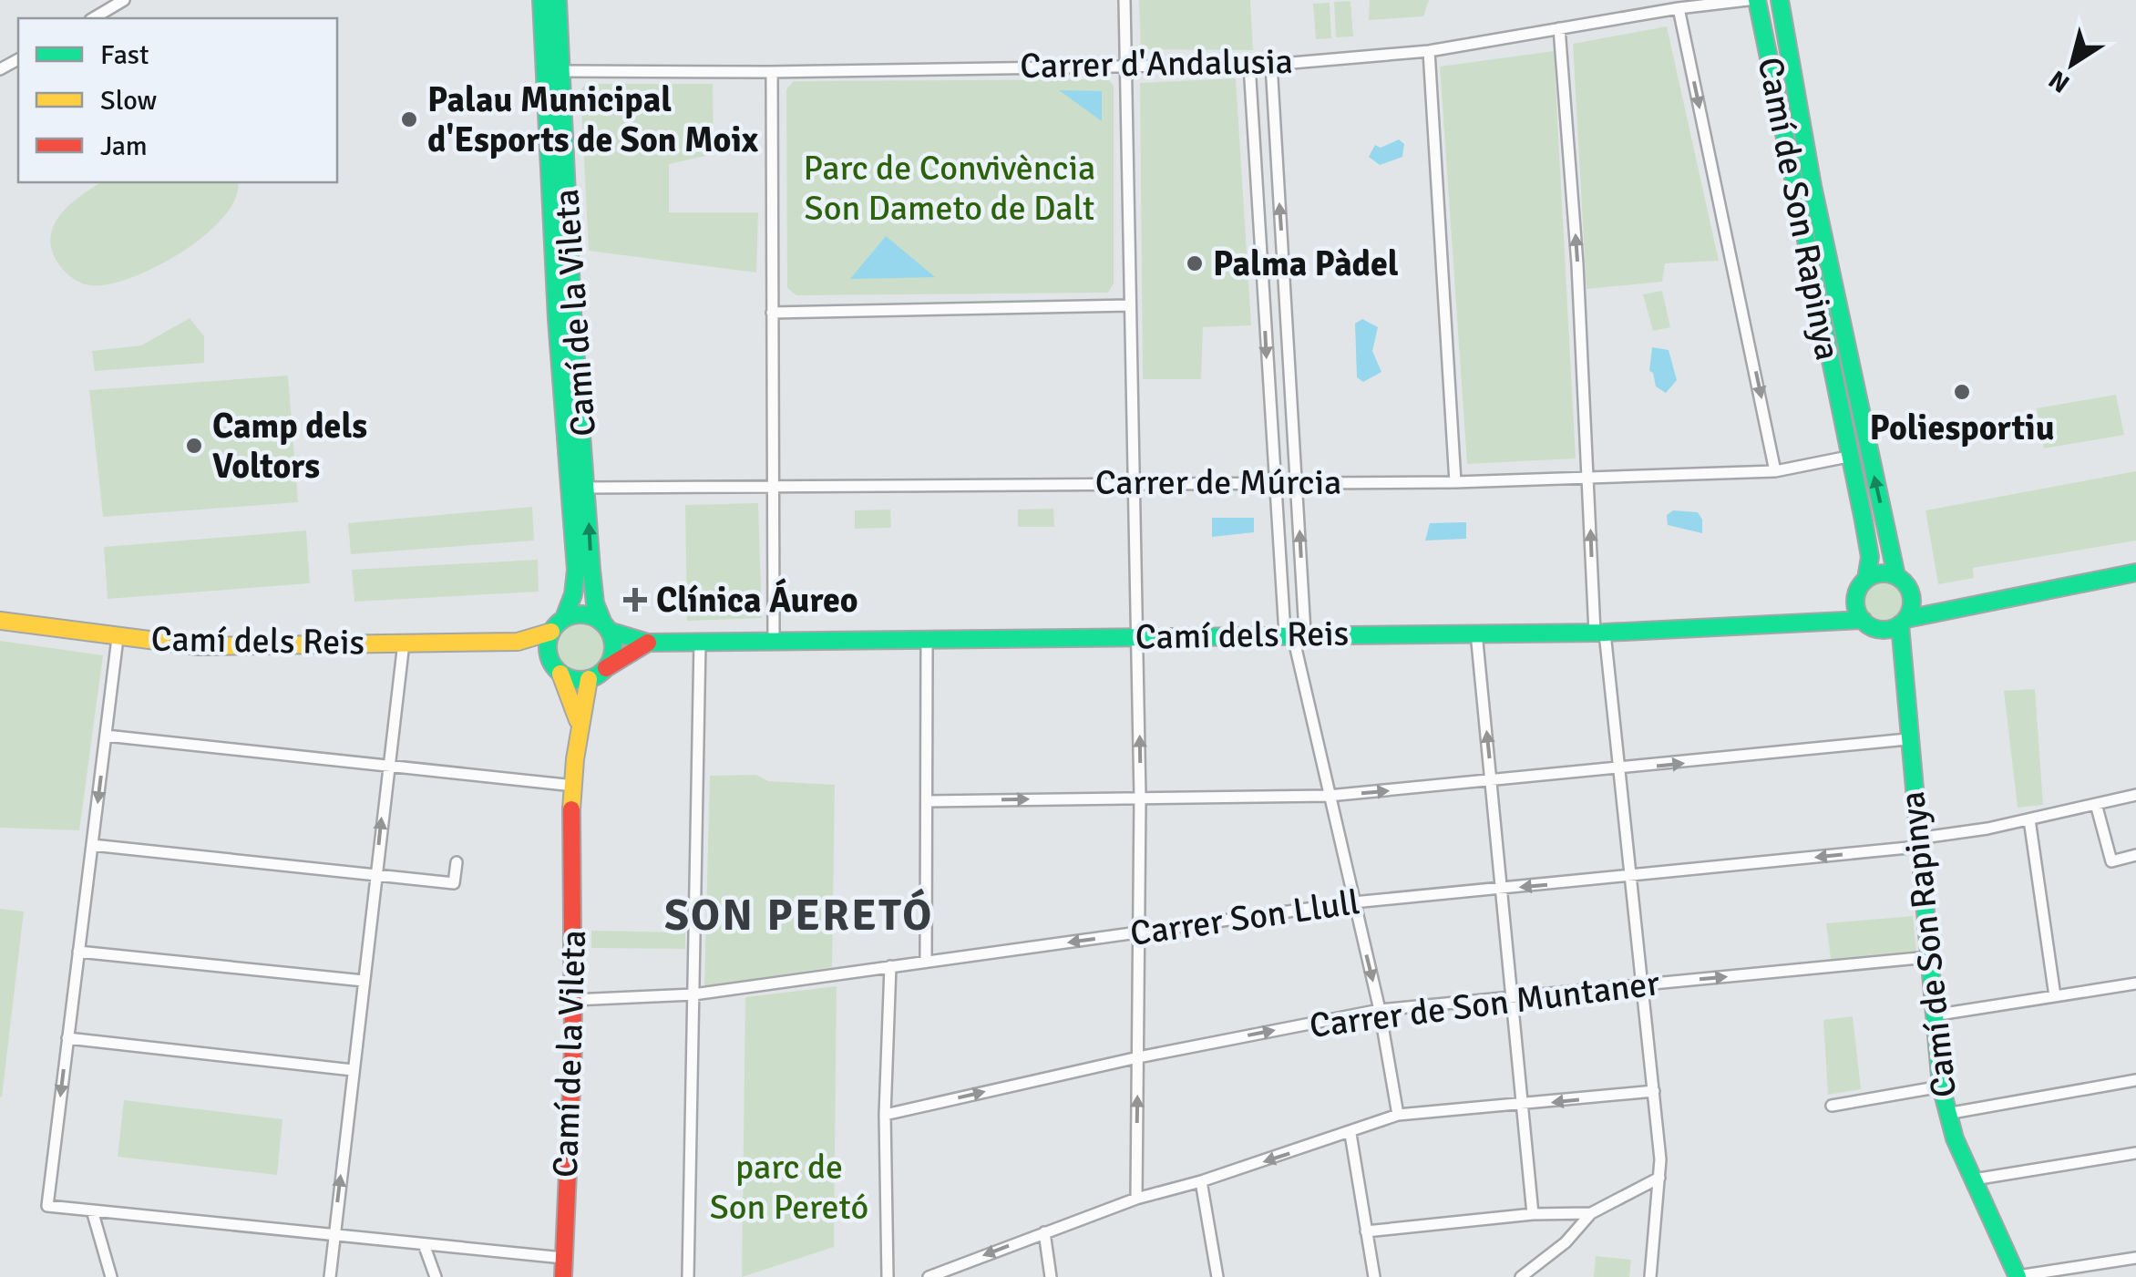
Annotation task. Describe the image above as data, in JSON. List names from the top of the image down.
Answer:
{
  "streets": {
    "street": [
      "Carrer d'Andalusia",
      "Camí de Son Rapinya",
      "Camí de la Vileta",
      "Carrer de Múrcia",
      "Camí dels Reis",
      "Carrer Son Llull",
      "Carrer de Son Muntaner"
    ]
  },
  "crossings": [
    ["Carrer d'Andalusia", "Camí de la Vileta"],
    ["Camí de Son Rapinya", "Carrer de Múrcia"],
    ["Camí de Son Rapinya", "Camí dels Reis"],
    ["Camí de Son Rapinya", "Carrer Son Llull"],
    ["Camí de Son Rapinya", "Carrer de Son Muntaner"],
    ["Camí de la Vileta", "Carrer de Múrcia"],
    ["Camí de la Vileta", "Camí dels Reis"],
    ["Camí de la Vileta", "Carrer Son Llull"]
  ],
  "one_way": ["Carrer Son Llull", "Carrer de Son Muntaner"],
  "districts": ["SON PERETÓ"],
  "parks": ["Parc de Convivència Son Dameto de Dalt", "parc de Son Peretó"],
  "places": {
    "other": [
      "Palau Municipal d'Esports de Son Moix",
      "Palma Pàdel",
      "Poliesportiu",
      "Camp dels Voltors"
    ],
    "health": ["Clínica Áureo"]
  },
  "legend": ["Fast", "Slow", "Jam"],
  "north": "bottom left"
}
